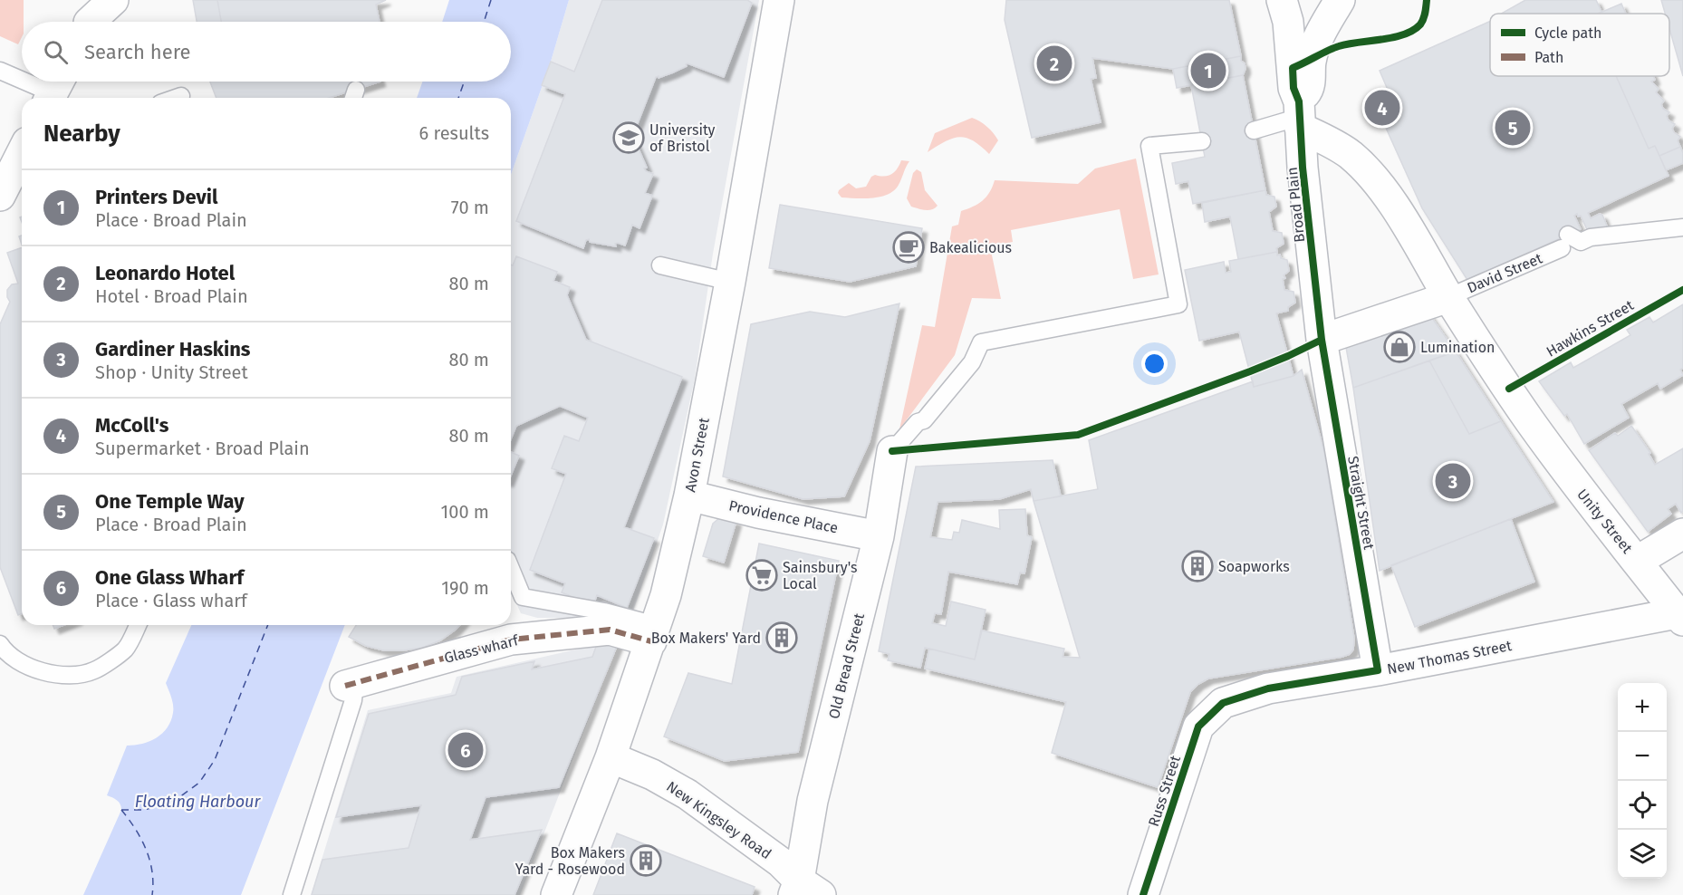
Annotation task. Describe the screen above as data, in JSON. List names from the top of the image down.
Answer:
{
  "streets": {
    "street": [
      "Broad Plain",
      "Avon Street",
      "Straight Street",
      "Providence Place",
      "Unity Street",
      "Glass wharf",
      "New Thomas Street",
      "Old Bread Street",
      "Russ Street",
      "New Kingsley Road"
    ],
    "lane": ["David Street"],
    "cycle path": ["Hawkins Street"]
  },
  "crossings": [
    ["Broad Plain", "Straight Street"],
    ["David Street", "Unity Street"],
    ["Avon Street", "Providence Place"],
    ["Avon Street", "Glass wharf"],
    ["Avon Street", "New Kingsley Road"],
    ["Straight Street", "New Thomas Street"],
    ["Providence Place", "Old Bread Street"],
    ["Unity Street", "New Thomas Street"],
    ["New Thomas Street", "Russ Street"],
    ["Old Bread Street", "New Kingsley Road"]
  ],
  "water": ["Floating Harbour"],
  "places": {
    "school or university": ["University of Bristol"],
    "cafe": ["Bakealicious"],
    "shop": ["Lumination"],
    "building": ["Soapworks", "Box Makers' Yard", "Box Makers Yard - Rosewood"],
    "supermarket": ["Sainsbury's Local"]
  },
  "legend": ["Cycle path", "Path"],
  "page": {
    "search": "Search here",
    "pins": [
      "2",
      "1",
      "4",
      "5",
      "3",
      "6"
    ],
    "heading": ["Nearby", "6 results"],
    "list": [
      {
        "mark": "1",
        "name": "Printers Devil",
        "note": "Place · Broad Plain",
        "value": "70 m"
      },
      {
        "mark": "2",
        "name": "Leonardo Hotel",
        "note": "Hotel · Broad Plain",
        "value": "80 m"
      },
      {
        "mark": "3",
        "name": "Gardiner Haskins",
        "note": "Shop · Unity Street",
        "value": "80 m"
      },
      {
        "mark": "4",
        "name": "McColl's",
        "note": "Supermarket · Broad Plain",
        "value": "80 m"
      },
      {
        "mark": "5",
        "name": "One Temple Way",
        "note": "Place · Broad Plain",
        "value": "100 m"
      },
      {
        "mark": "6",
        "name": "One Glass Wharf",
        "note": "Place · Glass wharf",
        "value": "190 m"
      }
    ],
    "map_buttons": ["+", "−"]
  }
}
